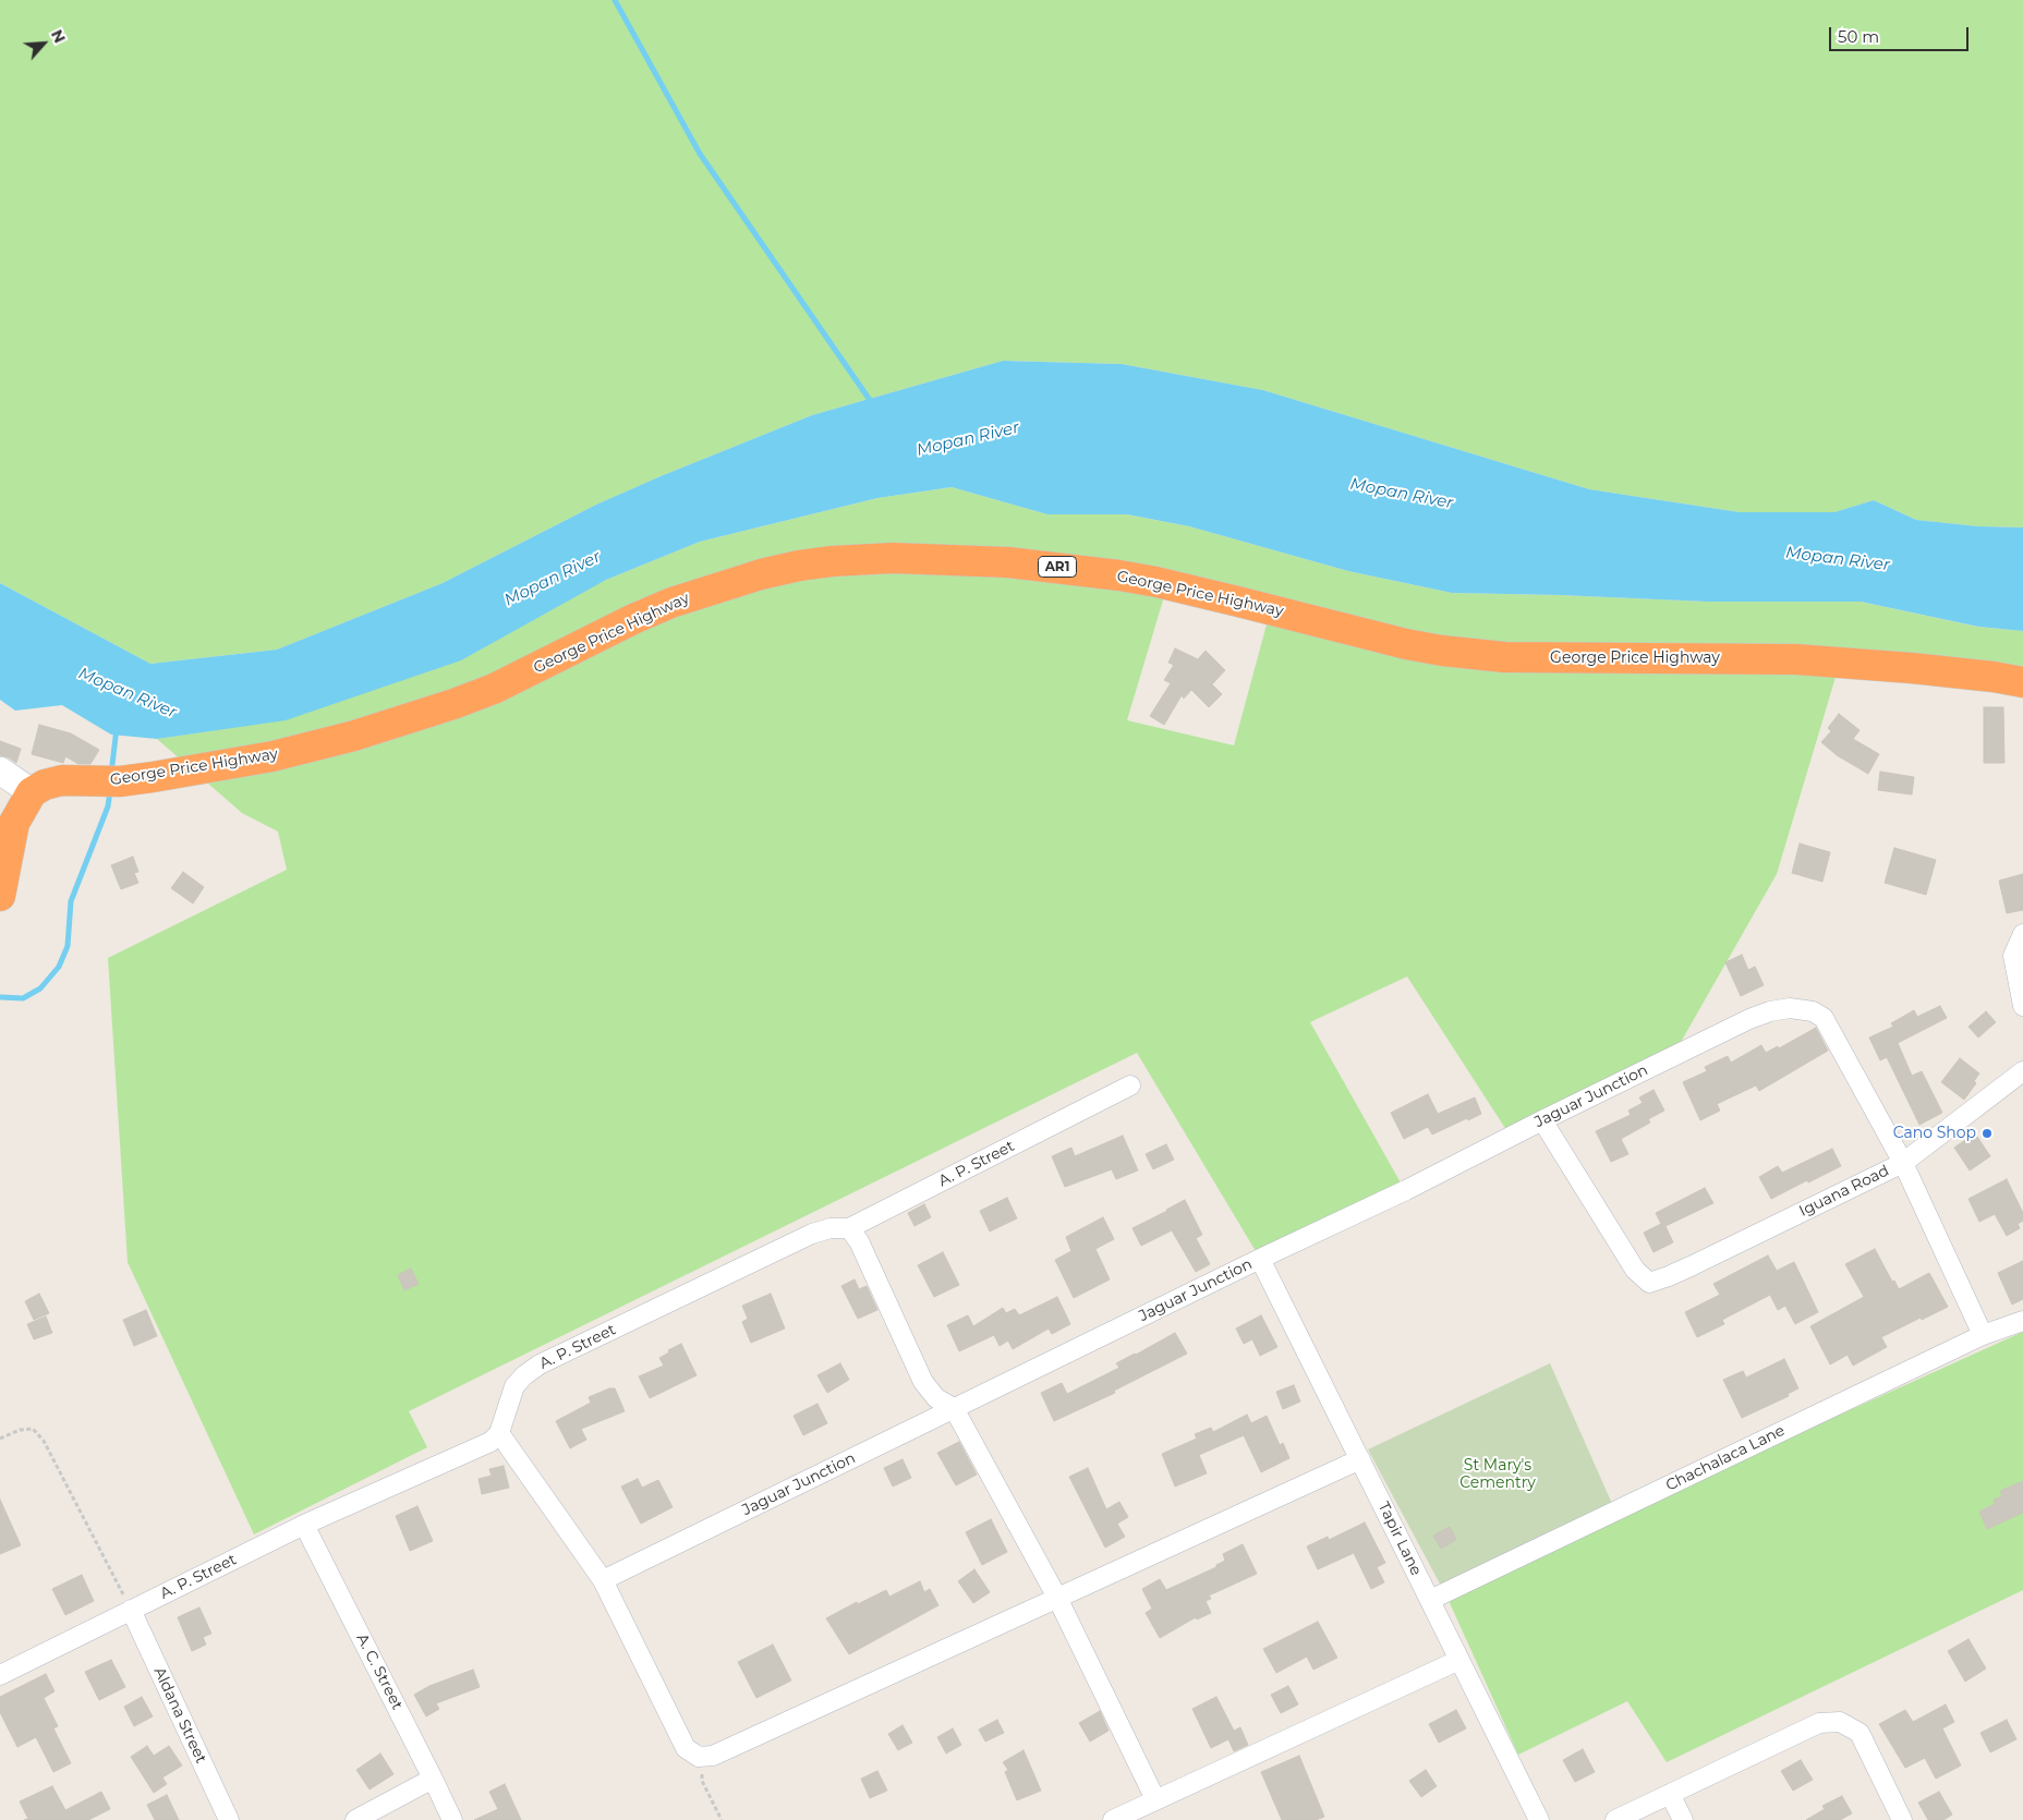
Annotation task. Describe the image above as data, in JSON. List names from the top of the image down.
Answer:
{
  "streets": {
    "highway": ["AR1", "George Price Highway"],
    "street": [
      "Jaguar Junction",
      "A. P. Street",
      "Iguana Road",
      "Chachalaca Lane",
      "Tapir Lane",
      "A. C. Street",
      "Aldana Street"
    ]
  },
  "crossings": [
    ["Jaguar Junction", "Iguana Road"],
    ["Jaguar Junction", "Tapir Lane"],
    ["A. P. Street", "A. C. Street"],
    ["A. P. Street", "Aldana Street"],
    ["Chachalaca Lane", "Tapir Lane"]
  ],
  "water": ["Mopan River"],
  "parks": ["St Mary's Cementry"],
  "places": ["Cano Shop"],
  "scale_bar": "50 m",
  "north": "top right"
}
